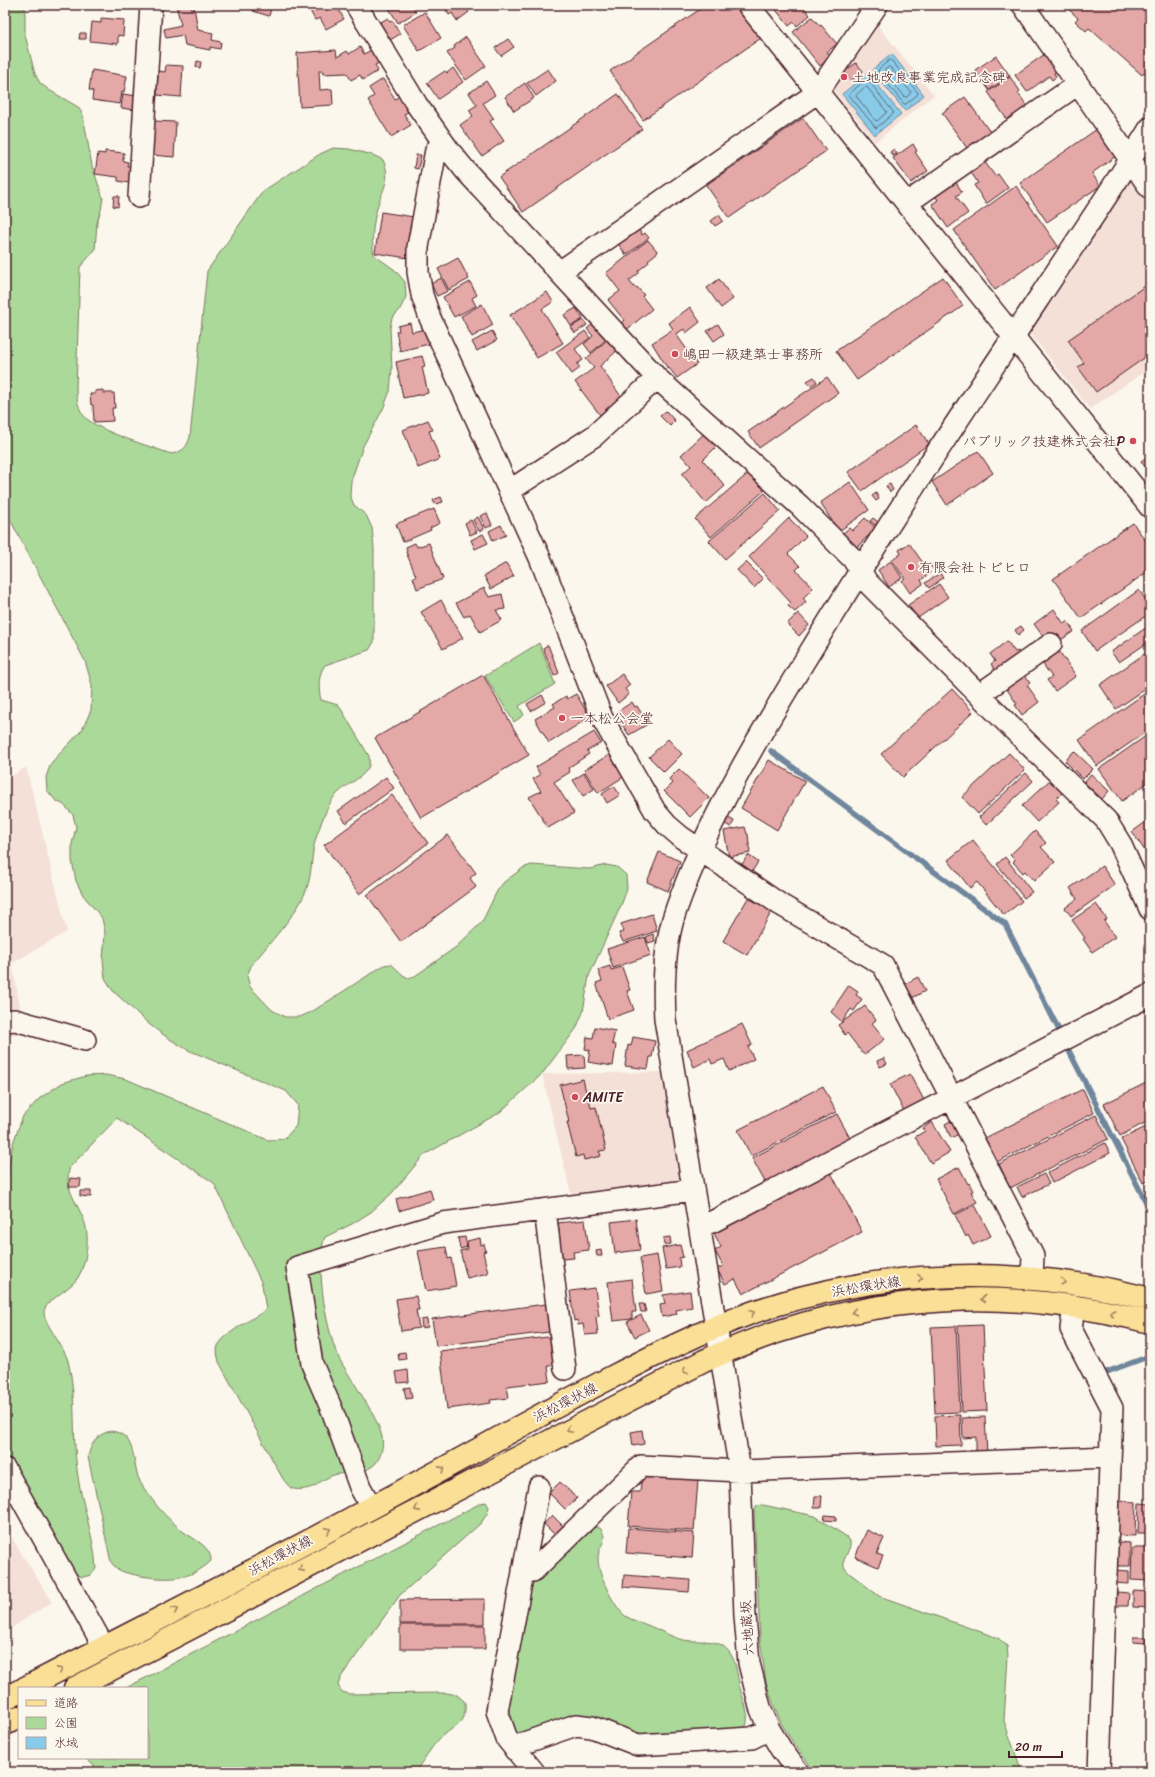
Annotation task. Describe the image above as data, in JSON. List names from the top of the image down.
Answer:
{
  "streets": {
    "main road": ["浜松環状線"],
    "street": ["六地蔵坂"]
  },
  "crossings": [
    ["浜松環状線", "六地蔵坂"]
  ],
  "places": [
    "土地改良事業完成記念碑",
    "嶋田一級建築士事務所",
    "パブリック技建株式会社P",
    "有限会社トビヒロ",
    "一本松公会堂",
    "AMITE"
  ],
  "legend": ["道路", "公園", "水域"],
  "scale_bar": "20 m"
}
